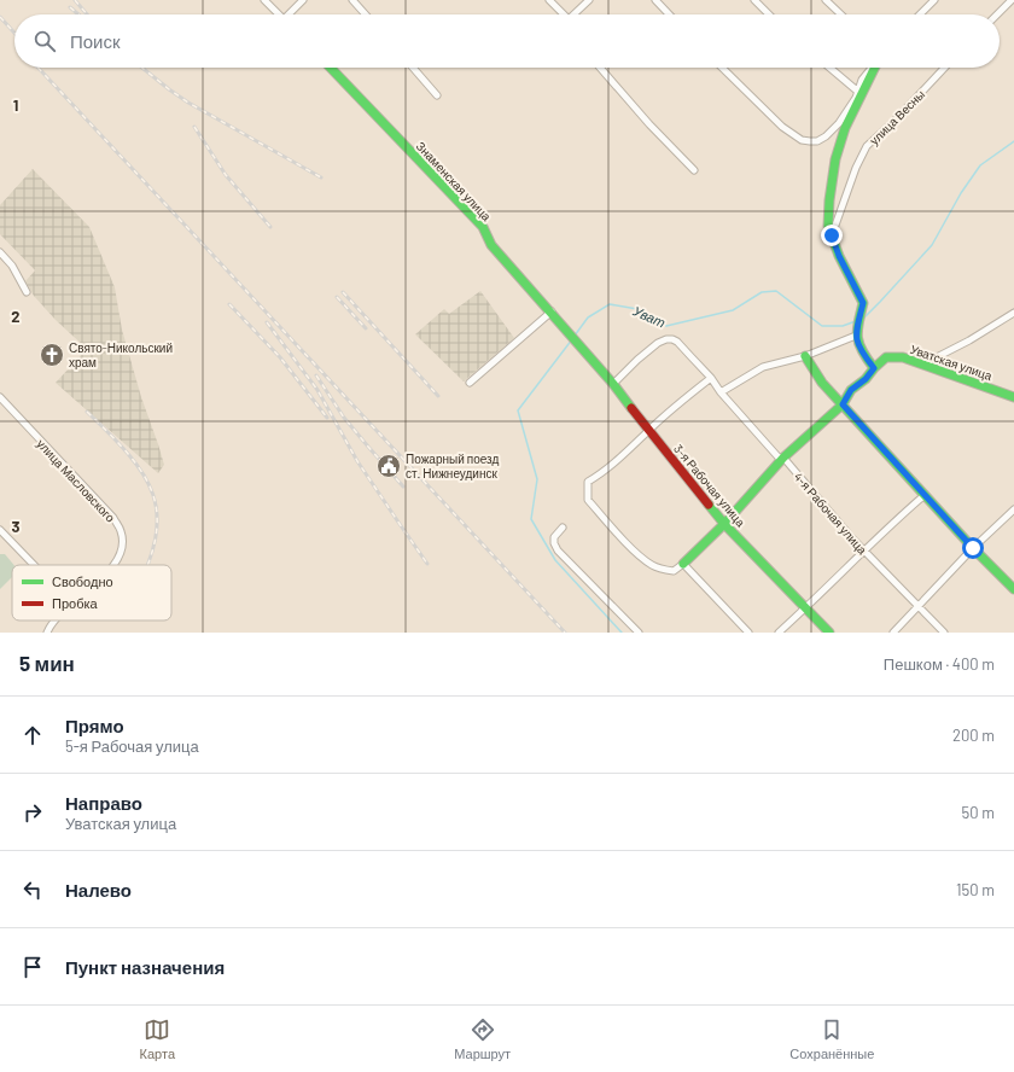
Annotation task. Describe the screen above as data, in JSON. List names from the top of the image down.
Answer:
{
  "streets": {
    "street": [
      "улица Весны",
      "Знаменская улица",
      "Уватская улица",
      "улица Масловского",
      "3-я Рабочая улица",
      "4-я Рабочая улица"
    ]
  },
  "crossings": [
    ["Знаменская улица", "3-я Рабочая улица"],
    ["Уватская улица", "3-я Рабочая улица"],
    ["Уватская улица", "4-я Рабочая улица"],
    ["3-я Рабочая улица", "4-я Рабочая улица"]
  ],
  "water": ["Уват"],
  "places": {
    "church": ["Свято-Никольский храм"],
    "public building": ["Пожарный поезд ст. Нижнеудинск"]
  },
  "legend": ["Свободно", "Пробка"],
  "page": {
    "search": "Поиск",
    "heading": ["5 мин", "Пешком · 400 m"],
    "list": [
      ["Прямо", "5-я Рабочая улица", "200 m"],
      ["Направо", "Уватская улица", "50 m"],
      ["Налево", "150 m"],
      "Пункт назначения"
    ],
    "nav": ["Карта", "Маршрут", "Сохранённые"]
  },
  "grid": {
    "rows": ["1", "2", "3"]
  }
}
